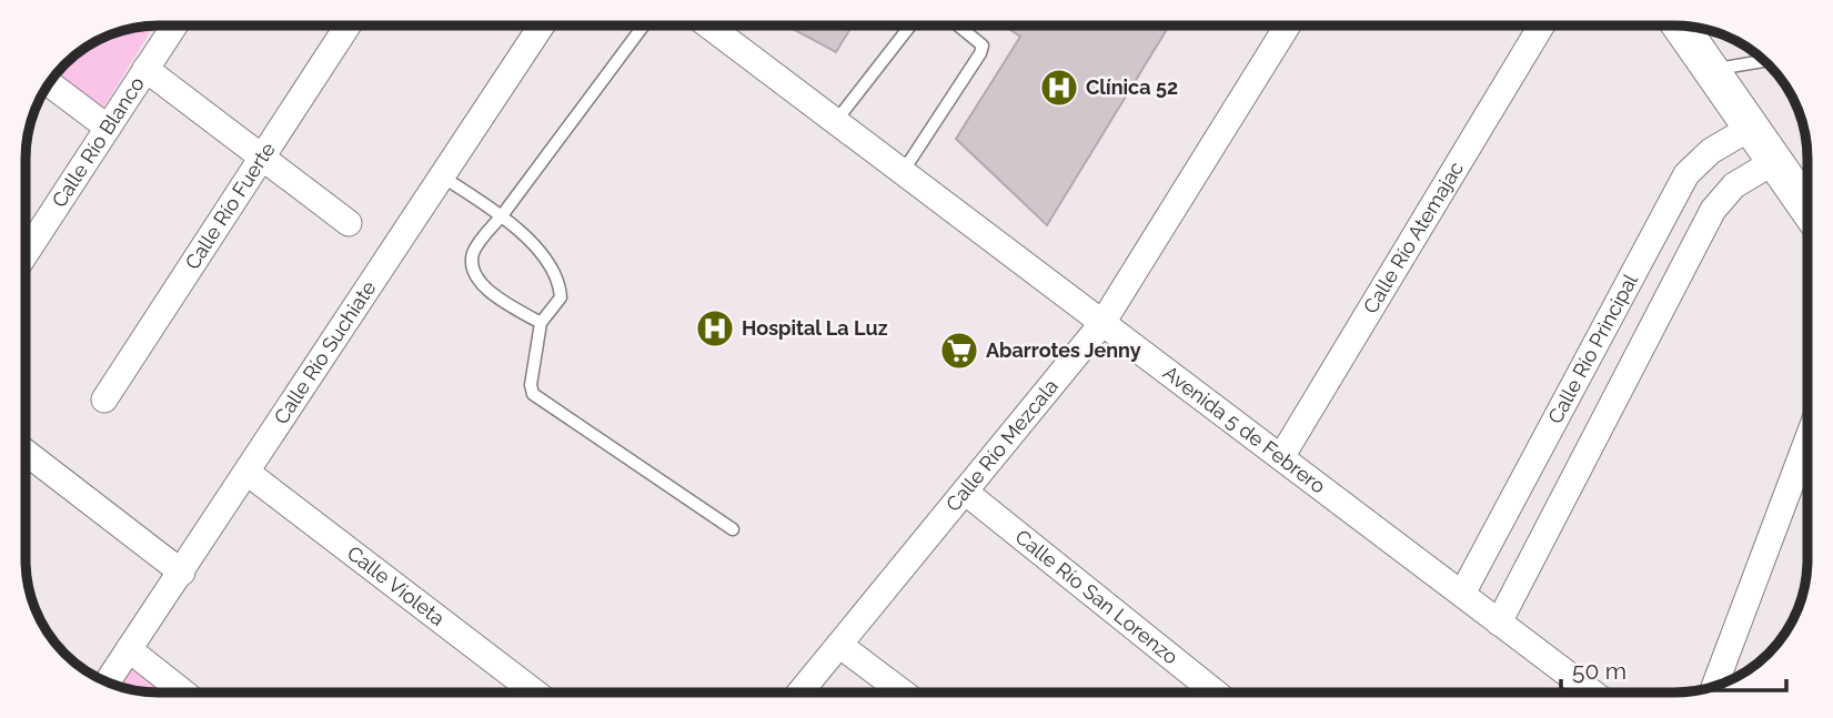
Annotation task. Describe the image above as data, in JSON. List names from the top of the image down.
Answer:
{
  "streets": {
    "street": [
      "Calle Río Blanco",
      "Calle Río Fuerte",
      "Calle Río Atemajac",
      "Calle Río Principal",
      "Calle Río Suchiate",
      "Avenida 5 de Febrero",
      "Calle Río Mezcala",
      "Calle Violeta",
      "Calle Río San Lorenzo"
    ]
  },
  "crossings": [
    ["Calle Río Atemajac", "Avenida 5 de Febrero"],
    ["Calle Río Principal", "Avenida 5 de Febrero"],
    ["Calle Río Suchiate", "Calle Violeta"],
    ["Avenida 5 de Febrero", "Calle Río Mezcala"],
    ["Calle Río Mezcala", "Calle Río San Lorenzo"]
  ],
  "places": {
    "hospital": ["Clínica 52", "Hospital La Luz"],
    "supermarket": ["Abarrotes Jenny"]
  },
  "scale_bar": "50 m"
}
